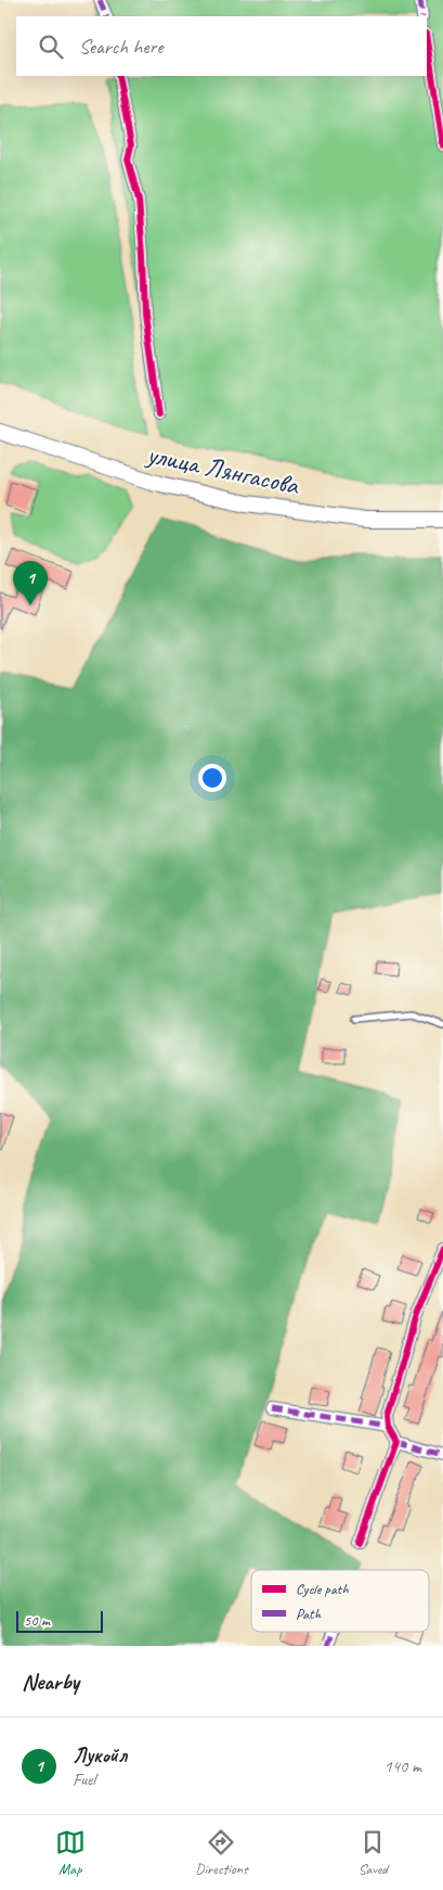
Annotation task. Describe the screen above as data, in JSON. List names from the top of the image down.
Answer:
{
  "streets": {
    "main road": ["улица Лянгасова"]
  },
  "legend": ["Cycle path", "Path"],
  "scale_bar": "50 m",
  "page": {
    "search": "Search here",
    "pins": "1",
    "scale": "50 m",
    "heading": "Nearby",
    "list": [
      {
        "mark": "1",
        "name": "Лукойл",
        "note": "Fuel",
        "value": "140 m"
      }
    ],
    "nav": ["Map", "Directions", "Saved"]
  }
}
